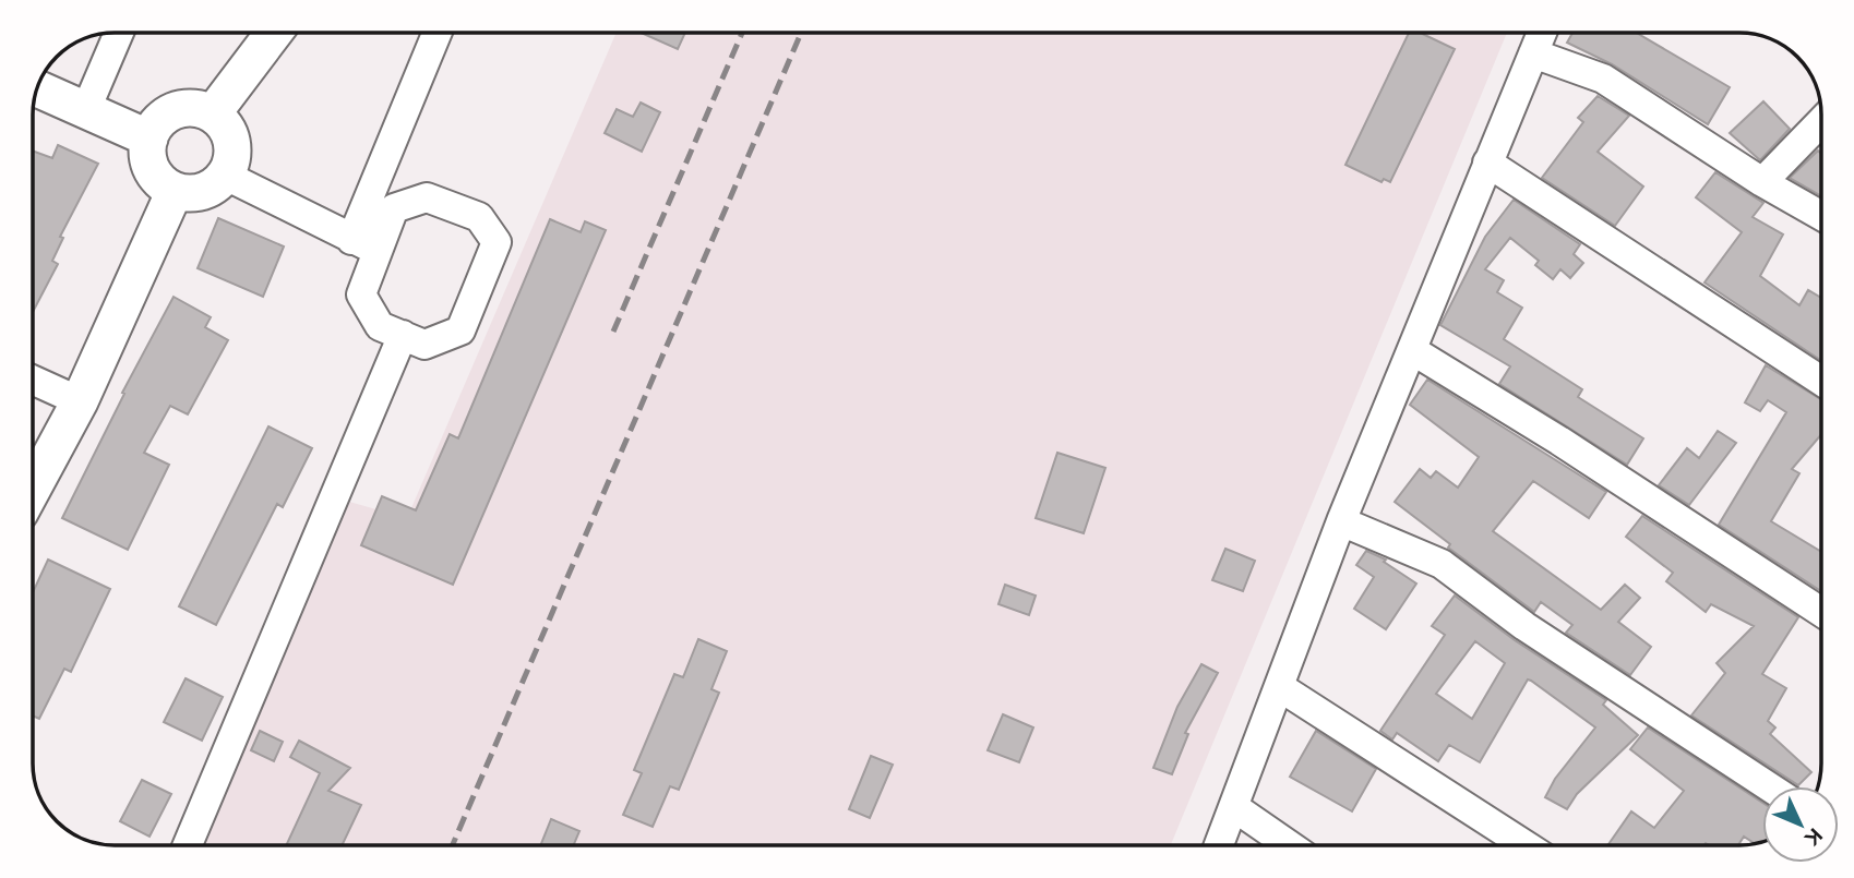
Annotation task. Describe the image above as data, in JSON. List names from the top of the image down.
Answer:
{
  "north": "bottom right"
}
